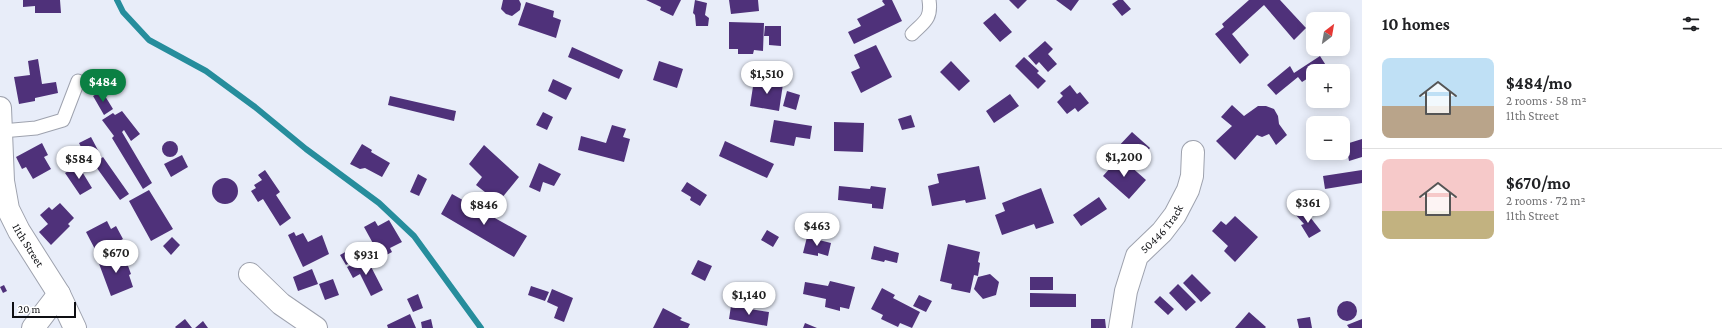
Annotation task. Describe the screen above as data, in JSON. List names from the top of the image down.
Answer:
{
  "streets": {
    "street": ["50446 Track", "11th Street"]
  },
  "scale_bar": "20 m",
  "north": "top right",
  "page": {
    "heading": "10 homes",
    "map_buttons": ["+", "−"],
    "list": [
      {
        "name": "$484/mo",
        "note": "2 rooms · 58 m² · 11th Street"
      },
      {
        "name": "$670/mo",
        "note": "2 rooms · 72 m² · 11th Street"
      }
    ],
    "price": [
      "$1,510",
      "$484",
      "$1,200",
      "$584",
      "$361",
      "$846",
      "$463",
      "$670",
      "$931",
      "$1,140"
    ],
    "scale": "20 m"
  }
}
